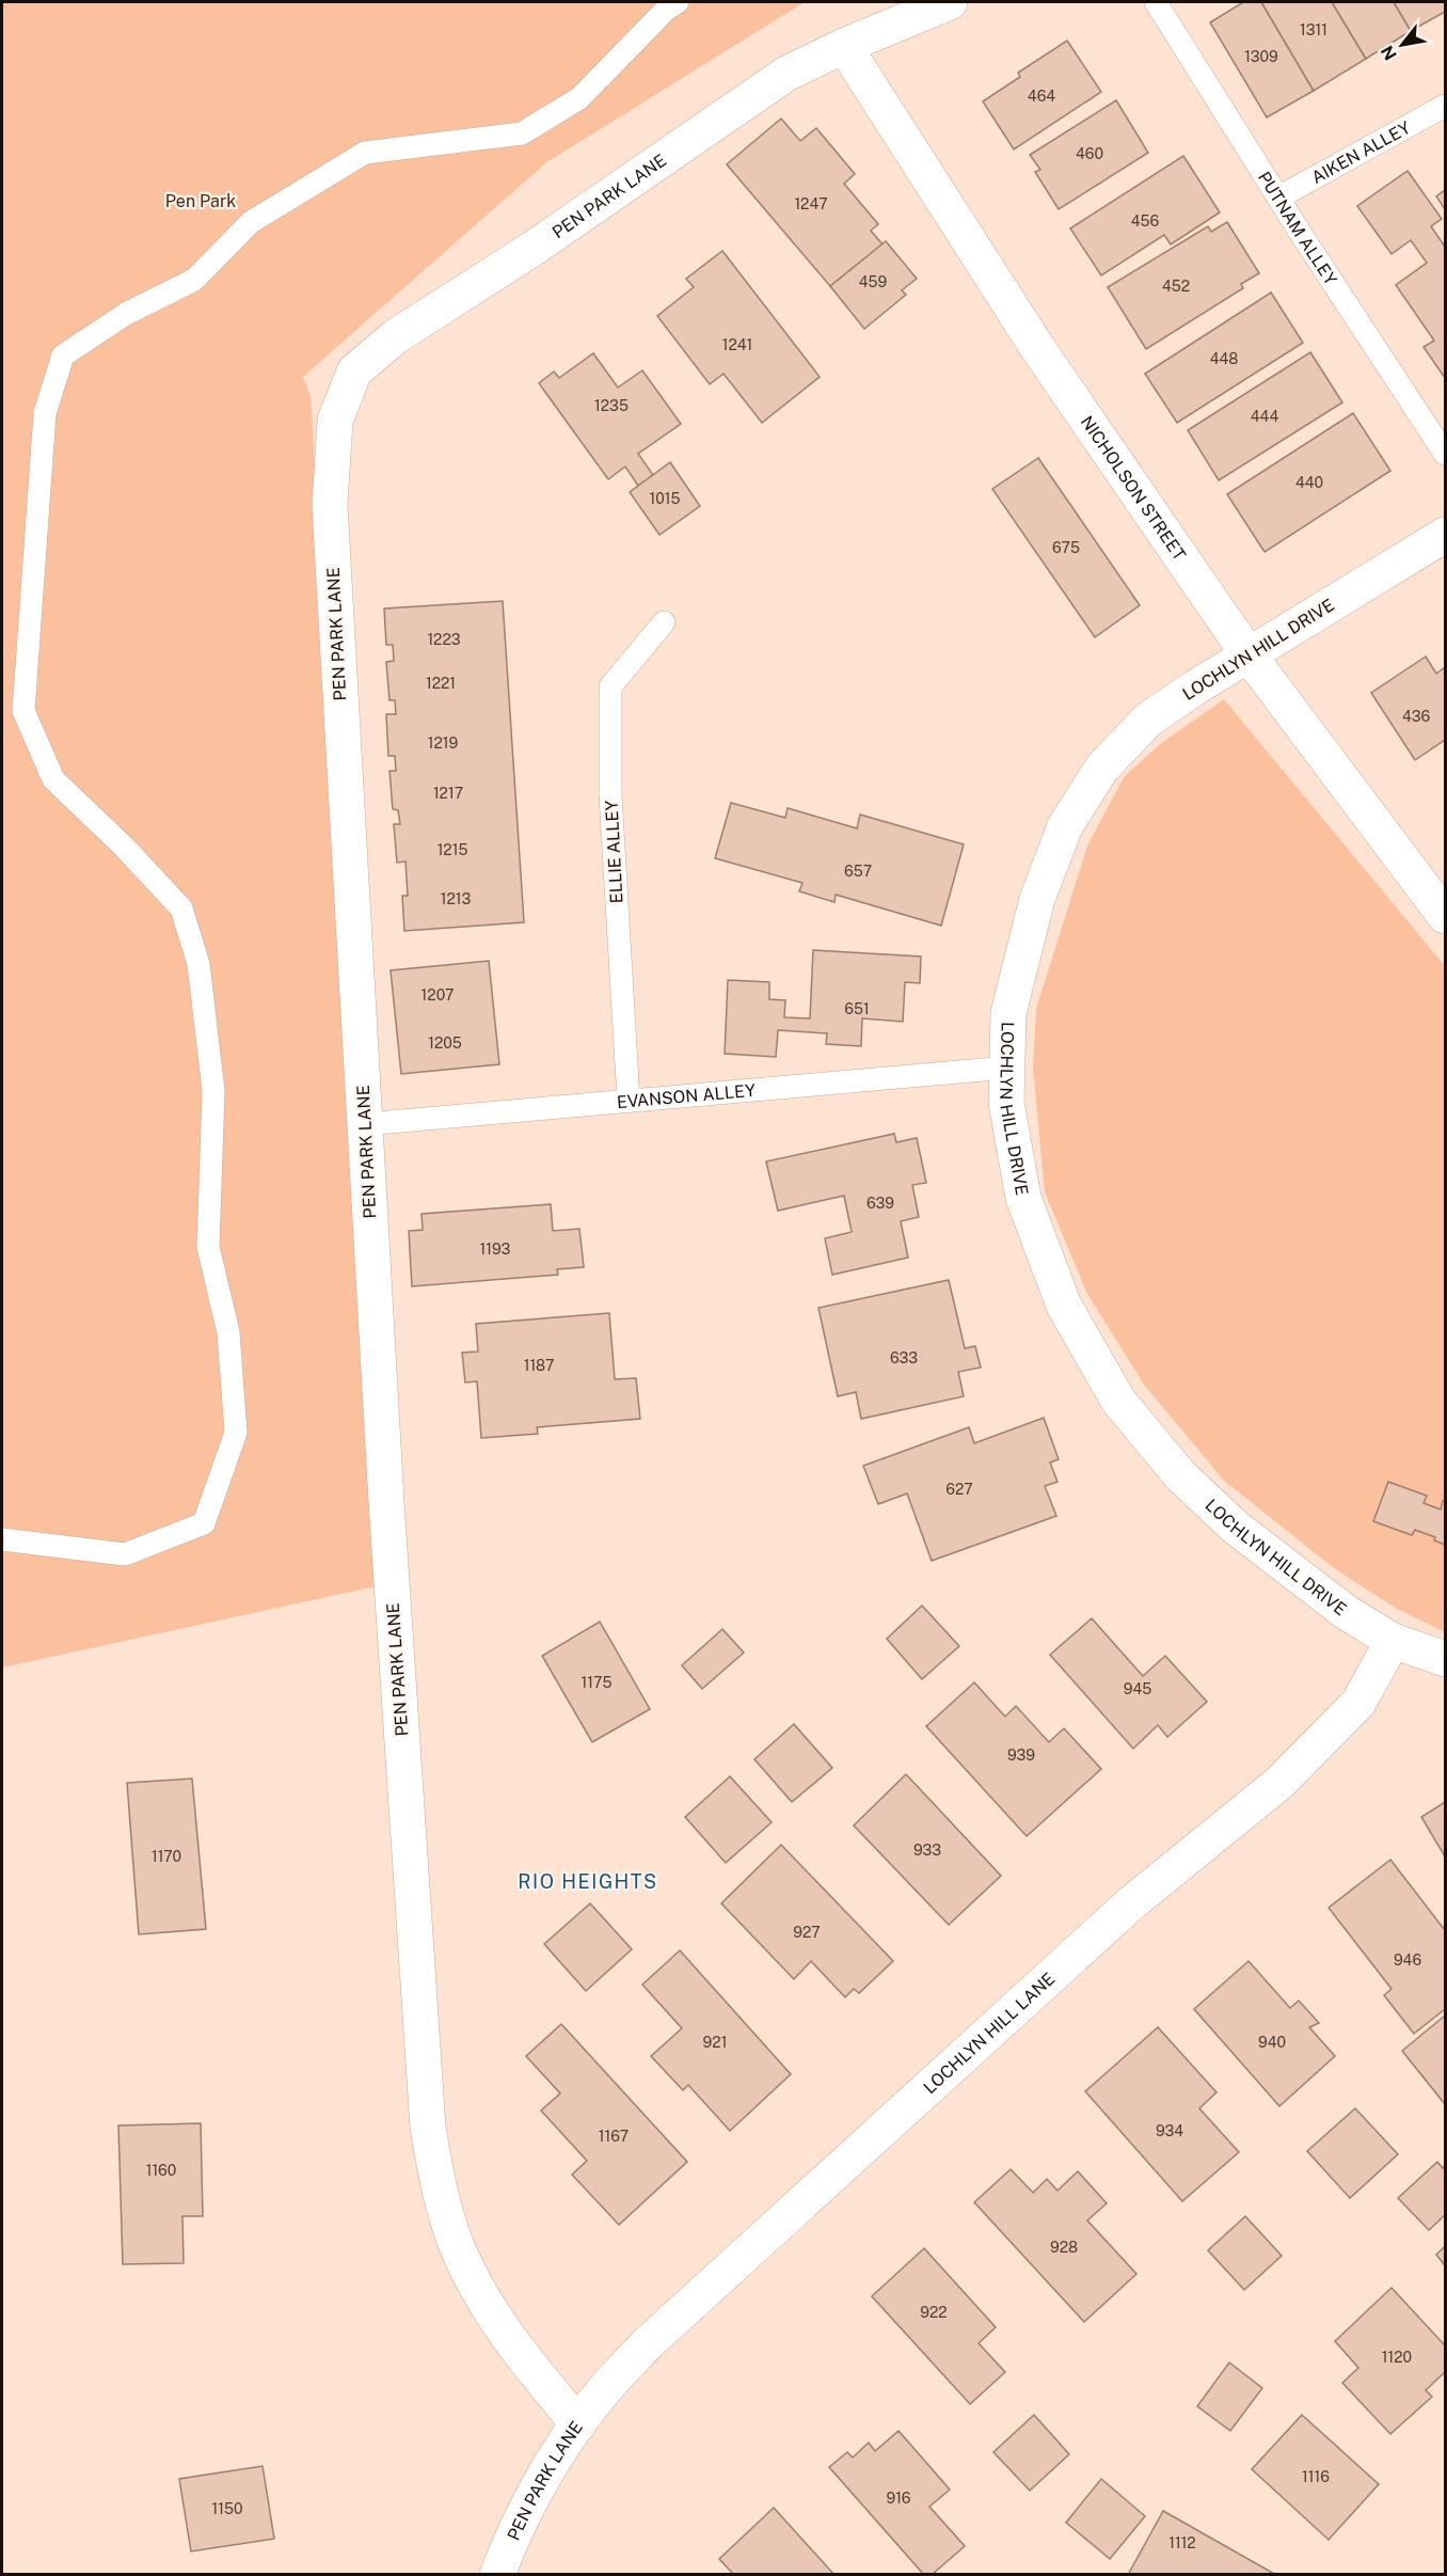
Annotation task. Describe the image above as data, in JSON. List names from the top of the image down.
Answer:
{
  "streets": {
    "street": [
      "PEN PARK LANE",
      "NICHOLSON STREET",
      "LOCHLYN HILL DRIVE",
      "LOCHLYN HILL LANE"
    ],
    "lane": [
      "AIKEN ALLEY",
      "PUTNAM ALLEY",
      "ELLIE ALLEY",
      "EVANSON ALLEY"
    ]
  },
  "crossings": [
    ["AIKEN ALLEY", "PUTNAM ALLEY"],
    ["PEN PARK LANE", "NICHOLSON STREET"],
    ["PEN PARK LANE", "EVANSON ALLEY"],
    ["PEN PARK LANE", "LOCHLYN HILL LANE"],
    ["NICHOLSON STREET", "LOCHLYN HILL DRIVE"],
    ["LOCHLYN HILL DRIVE", "EVANSON ALLEY"],
    ["LOCHLYN HILL DRIVE", "LOCHLYN HILL LANE"],
    ["ELLIE ALLEY", "EVANSON ALLEY"]
  ],
  "districts": ["RIO HEIGHTS"],
  "parks": ["Pen Park"],
  "house_numbers": [
    "1311",
    "1309",
    "464",
    "460",
    "1247",
    "456",
    "459",
    "452",
    "1241",
    "448",
    "1235",
    "444",
    "440",
    "1015",
    "675",
    "1223",
    "1221",
    "436",
    "1219",
    "1217",
    "1215",
    "657",
    "1213",
    "1207",
    "651",
    "1205",
    "639",
    "1193",
    "633",
    "1187",
    "627",
    "1175",
    "945",
    "939",
    "933",
    "1170",
    "927",
    "946",
    "921",
    "940",
    "934",
    "1167",
    "1160",
    "928",
    "922",
    "1120",
    "1116",
    "916",
    "1150",
    "1112"
  ],
  "north": "bottom left"
}
